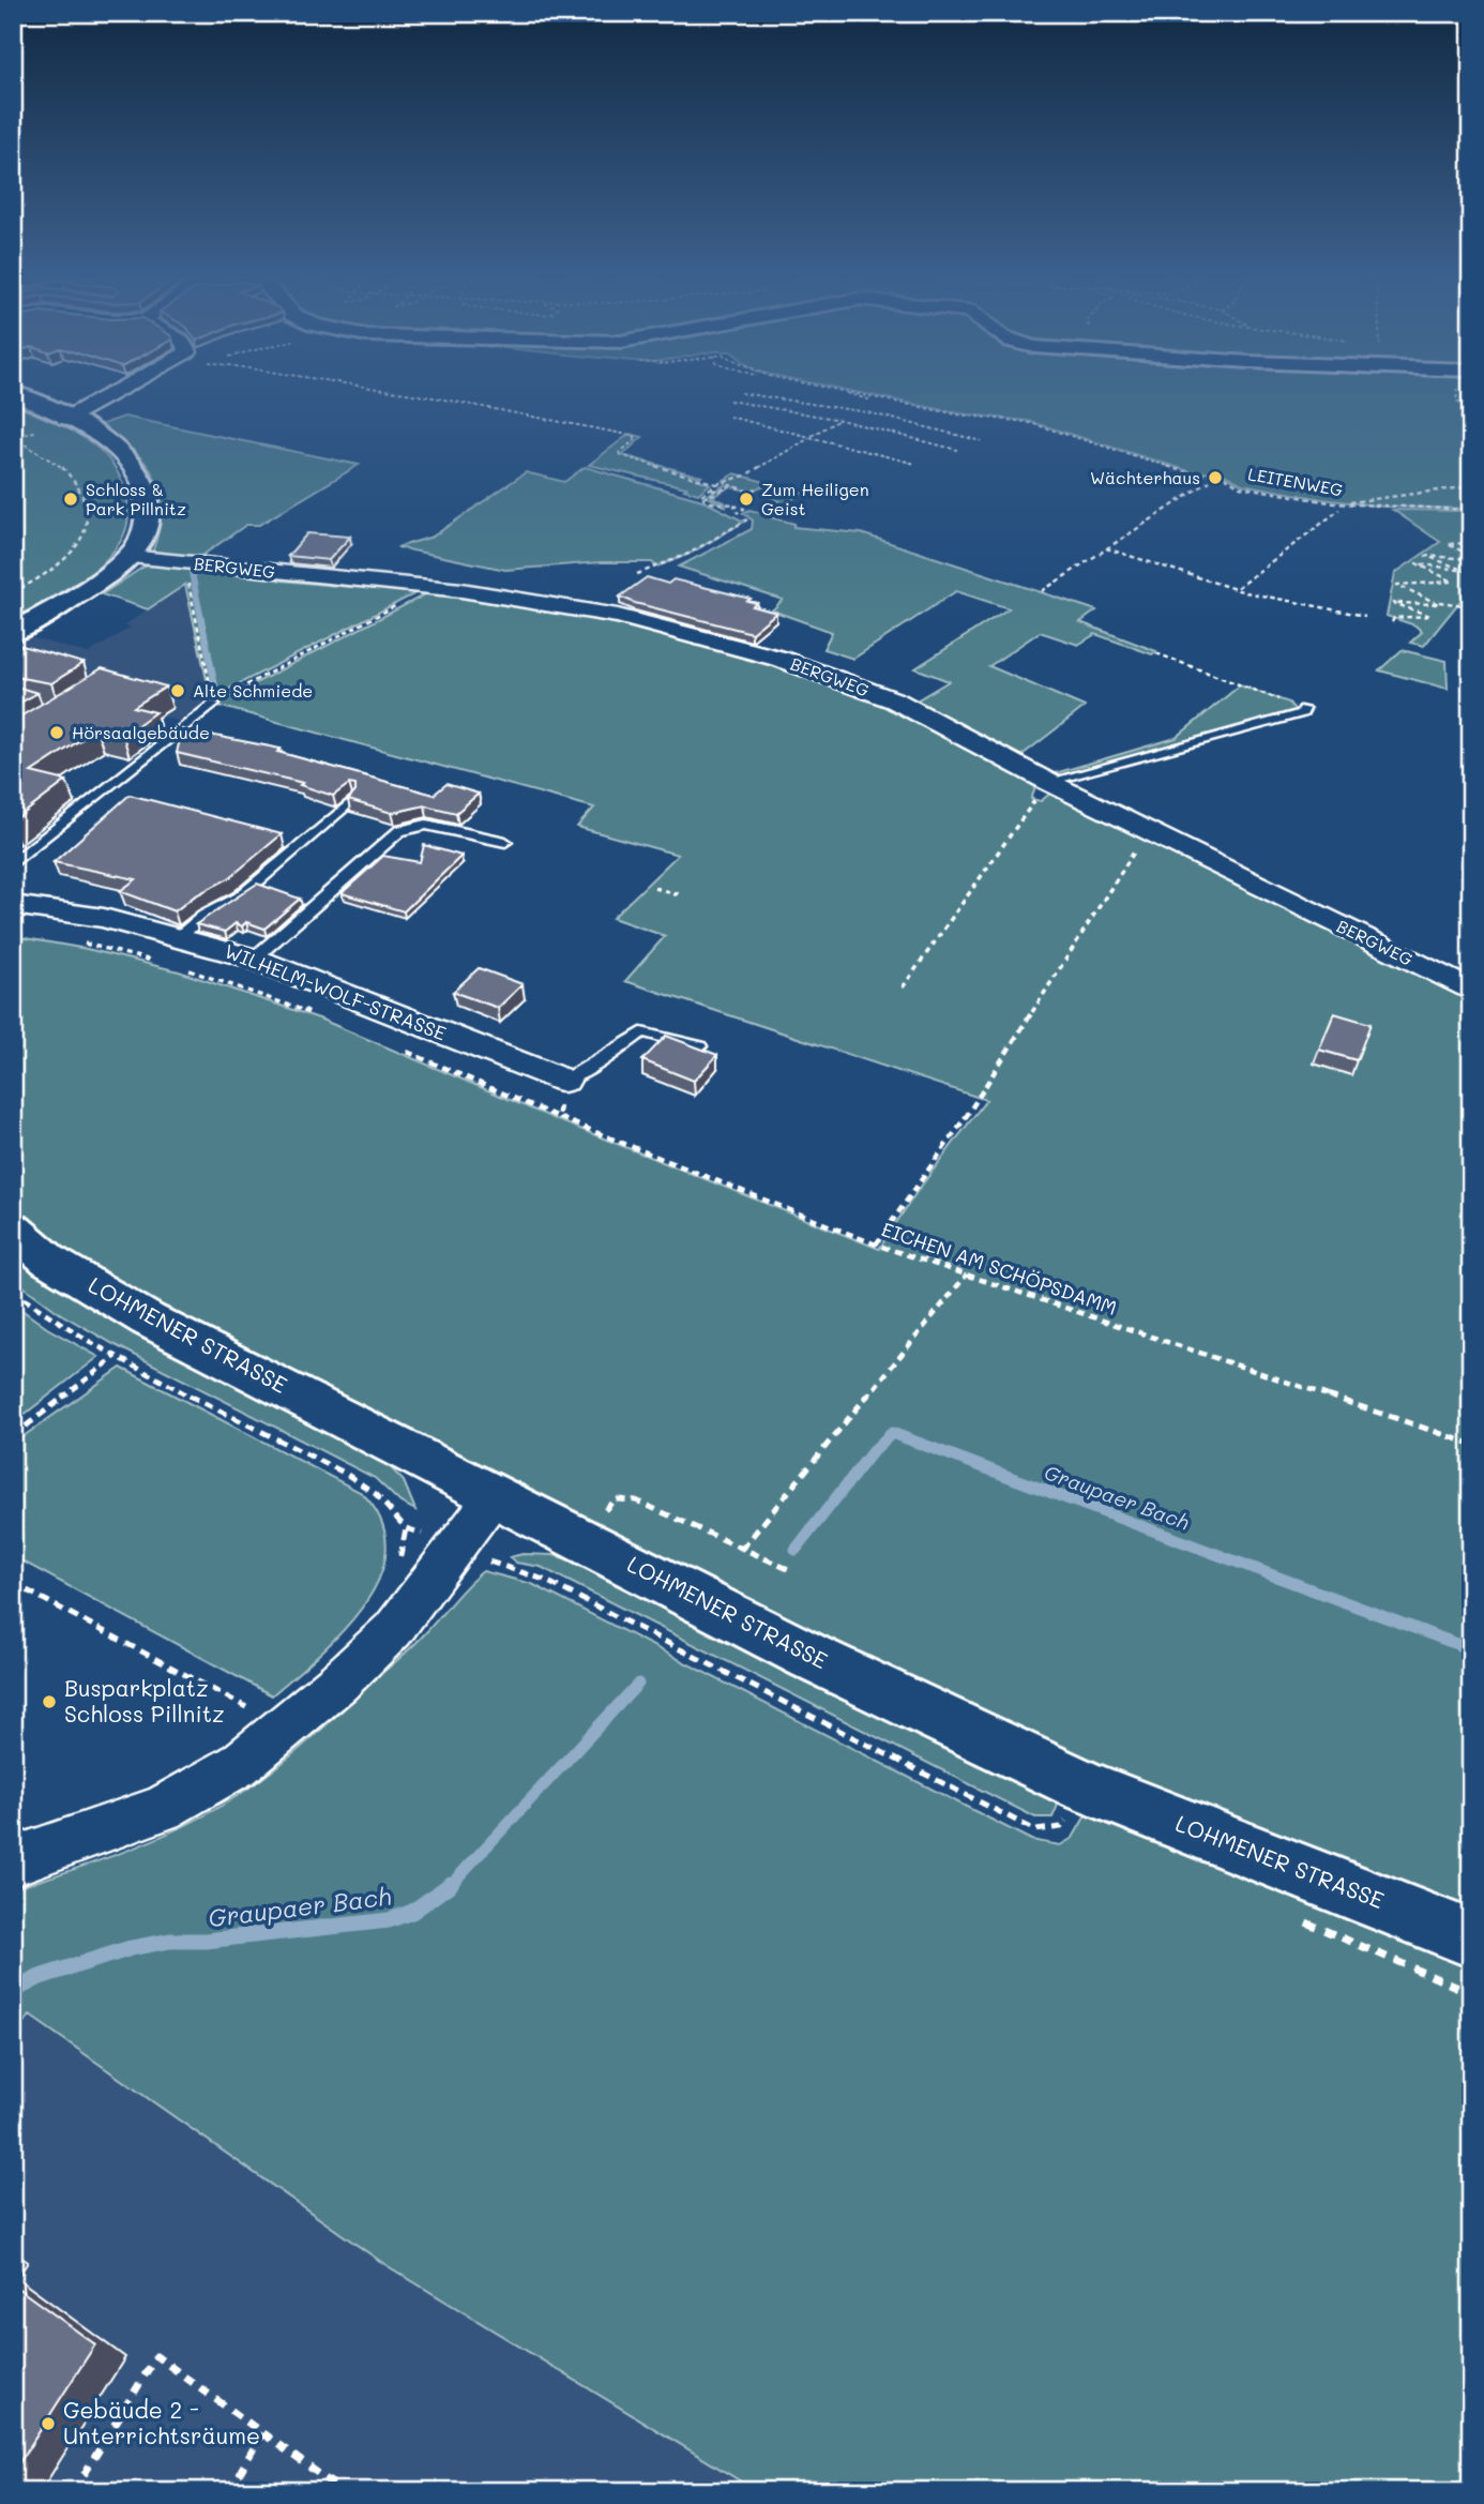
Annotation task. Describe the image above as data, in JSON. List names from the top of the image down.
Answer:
{
  "streets": {
    "street": ["BERGWEG", "WILHELM-WOLF-STRASSE", "LOHMENER STRASSE"],
    "path": ["LEITENWEG", "EICHEN AM SCHÖPSDAMM"]
  },
  "water": ["Graupaer Bach"],
  "places": [
    "Wächterhaus",
    "Schloss & Park Pillnitz",
    "Zum Heiligen Geist",
    "Alte Schmiede",
    "Hörsaalgebäude",
    "Busparkplatz Schloss Pillnitz",
    "Gebäude 2 - Unterrichtsräume"
  ]
}
